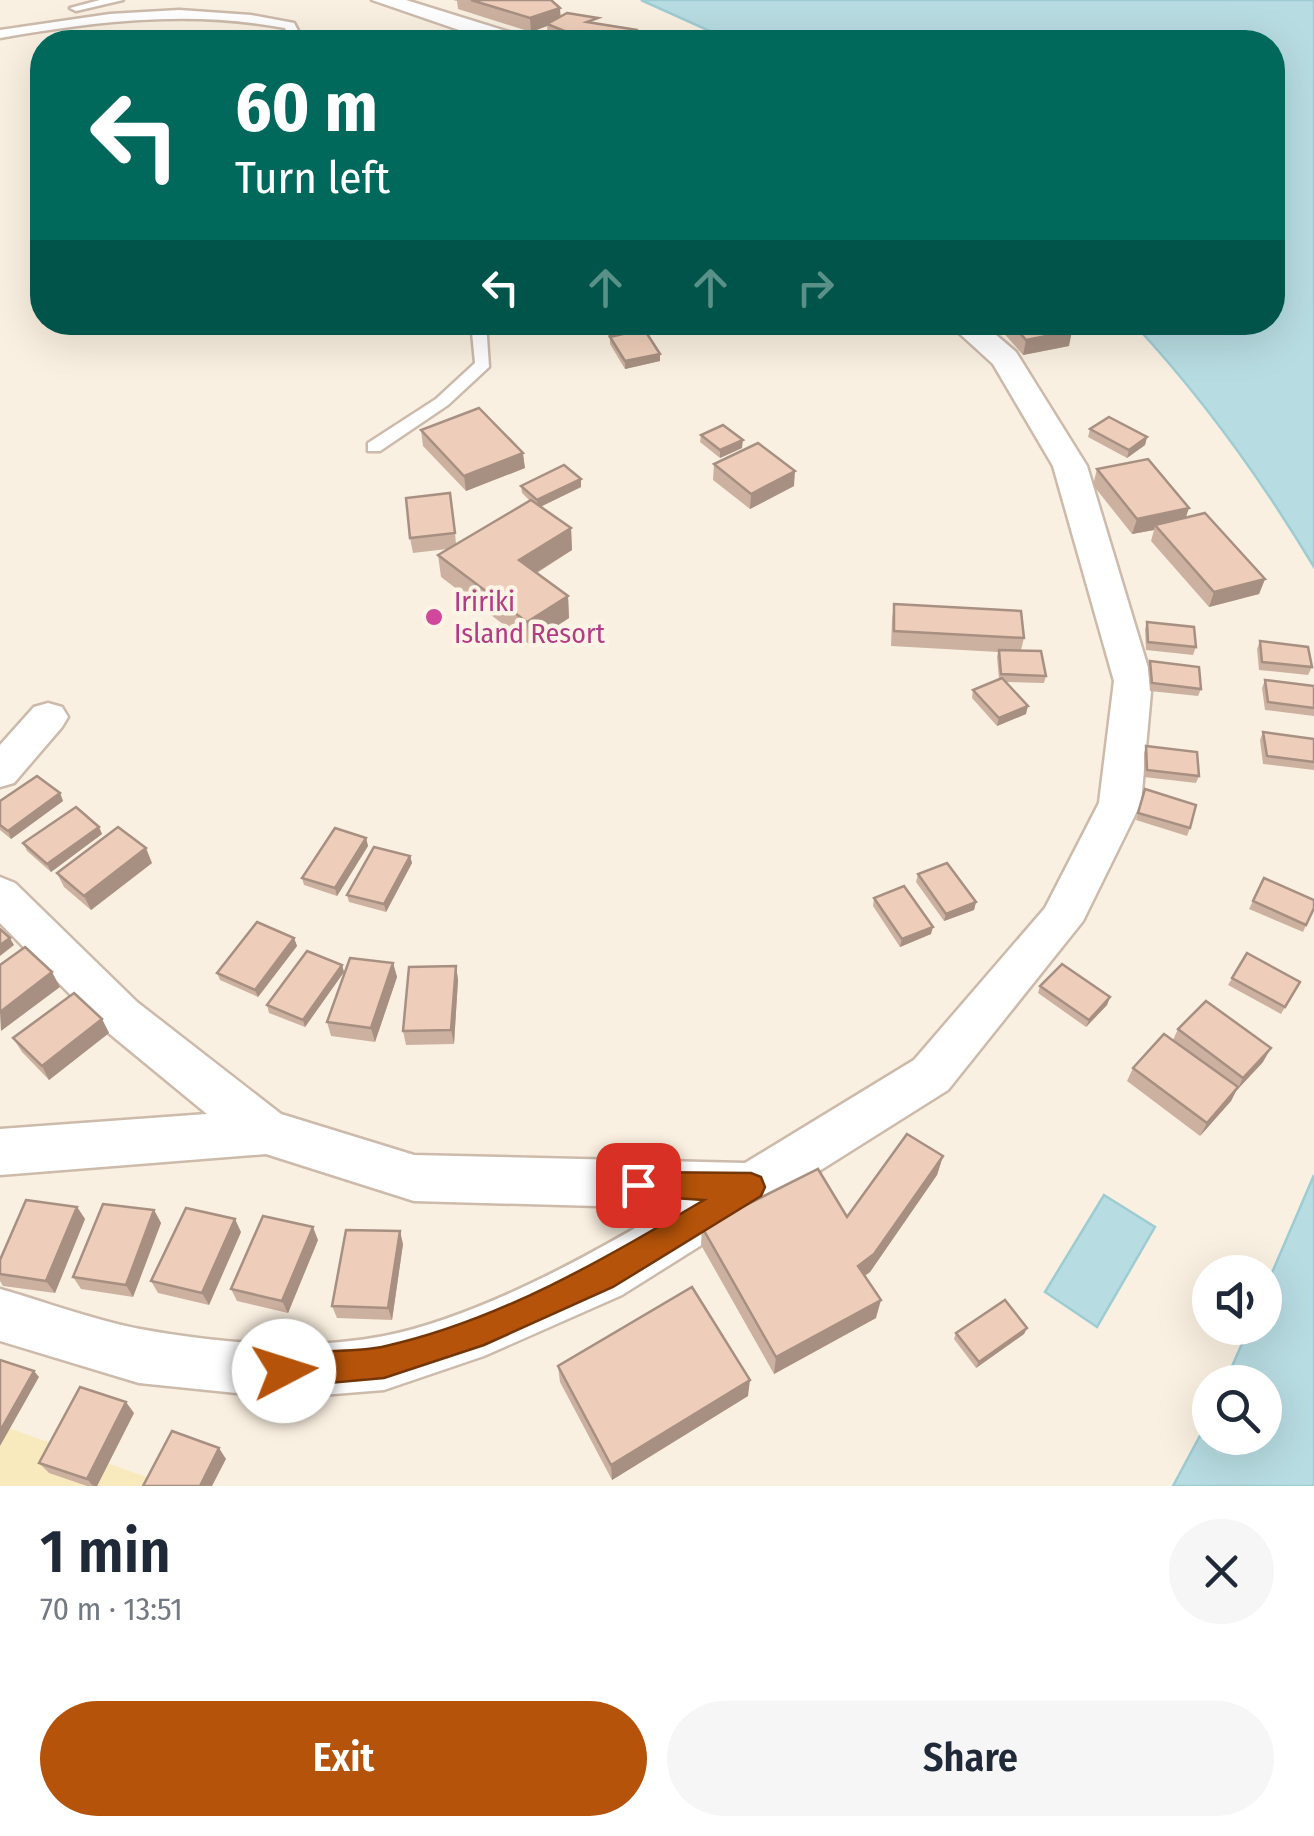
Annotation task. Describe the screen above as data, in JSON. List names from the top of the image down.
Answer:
{
  "places": ["Iririki Island Resort"],
  "page": {
    "turn": ["60 m", "Turn left"],
    "heading": ["1 min", "70 m · 13:51"],
    "buttons": ["Exit", "Share"]
  }
}
